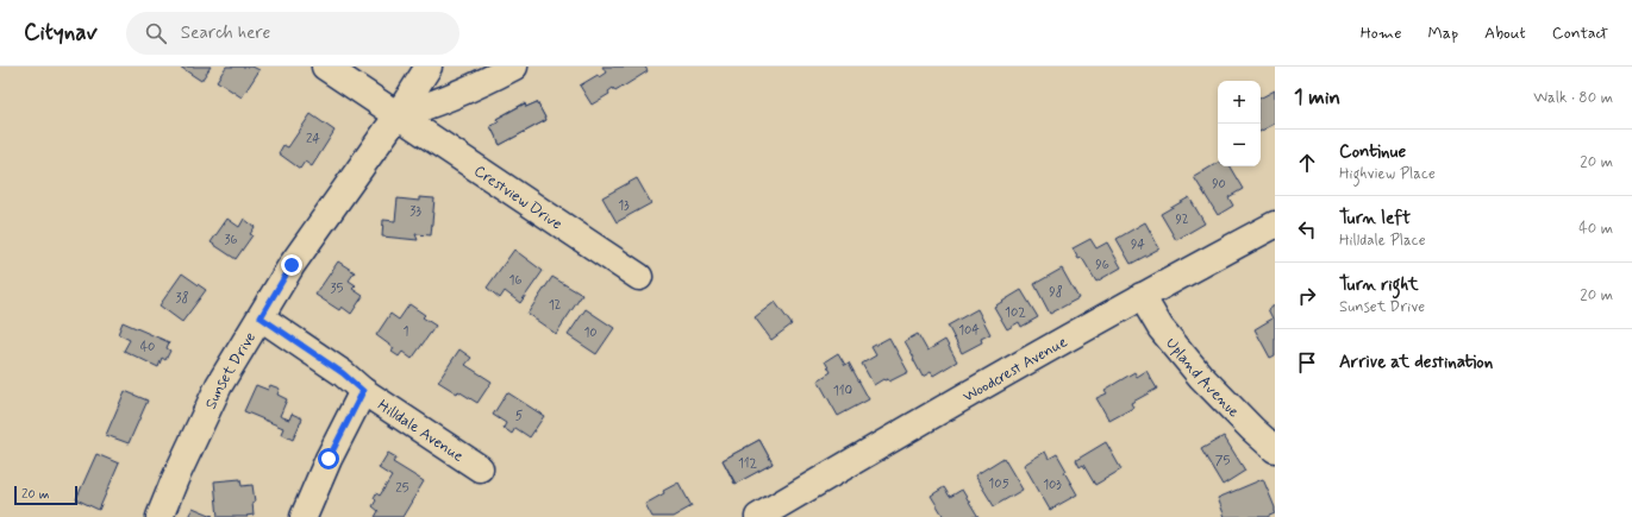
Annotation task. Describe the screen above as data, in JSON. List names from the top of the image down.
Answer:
{
  "streets": {
    "street": [
      "Crestview Drive",
      "Woodcrest Avenue",
      "Sunset Drive",
      "Upland Avenue",
      "Hilldale Avenue"
    ]
  },
  "crossings": [
    ["Crestview Drive", "Sunset Drive"],
    ["Woodcrest Avenue", "Upland Avenue"],
    ["Sunset Drive", "Hilldale Avenue"]
  ],
  "house_numbers": [
    "24",
    "90",
    "13",
    "33",
    "92",
    "36",
    "94",
    "96",
    "16",
    "35",
    "98",
    "38",
    "12",
    "102",
    "104",
    "1",
    "10",
    "40",
    "110",
    "5",
    "75",
    "112",
    "105",
    "103",
    "25"
  ],
  "scale_bar": "20 m",
  "page": {
    "header": "Citynav",
    "search": "Search here",
    "nav": [
      "Home",
      "Map",
      "About",
      "Contact"
    ],
    "heading": ["1 min", "Walk · 80 m"],
    "map_buttons": ["+", "−"],
    "list": [
      ["Continue", "Highview Place", "20 m"],
      ["Turn left", "Hilldale Place", "40 m"],
      ["Turn right", "Sunset Drive", "20 m"],
      "Arrive at destination"
    ],
    "scale": "20 m"
  }
}
